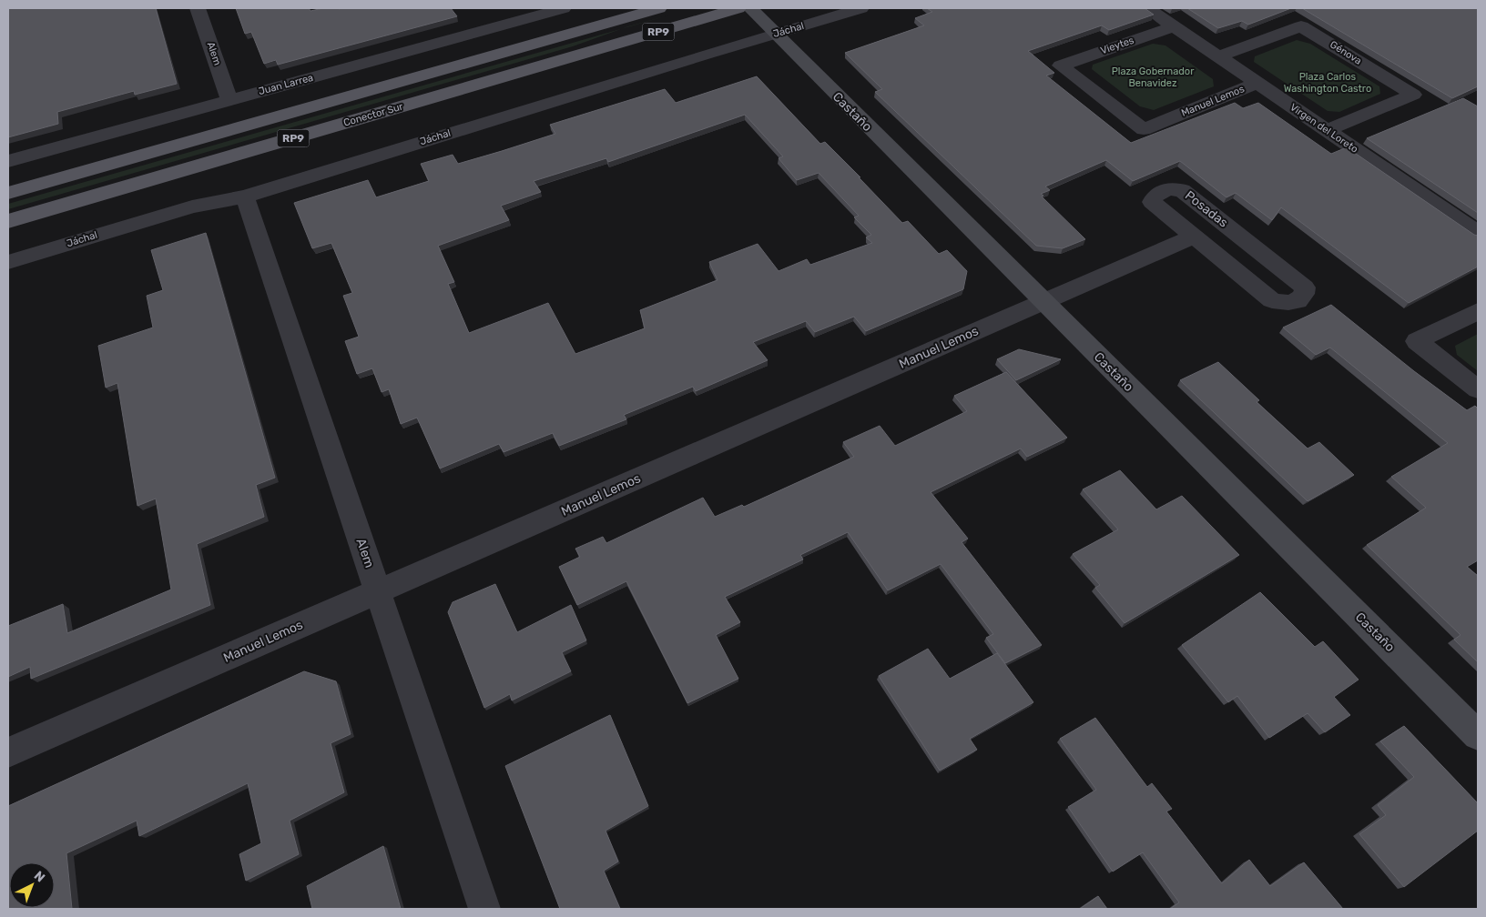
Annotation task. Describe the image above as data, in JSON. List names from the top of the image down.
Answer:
{
  "streets": {
    "main road": ["RP9", "Conector Sur"],
    "street": [
      "Jáchal",
      "Vieytes",
      "Génova",
      "Alem",
      "Juan Larrea",
      "Manuel Lemos",
      "Castaño",
      "Virgen del Loreto",
      "Posadas"
    ]
  },
  "crossings": [
    ["Jáchal", "Alem"],
    ["Jáchal", "Castaño"],
    ["Vieytes", "Manuel Lemos"],
    ["Vieytes", "Virgen del Loreto"],
    ["Génova", "Virgen del Loreto"],
    ["Alem", "Juan Larrea"],
    ["Alem", "Manuel Lemos"],
    ["Manuel Lemos", "Castaño"],
    ["Manuel Lemos", "Virgen del Loreto"],
    ["Manuel Lemos", "Posadas"]
  ],
  "parks": ["Plaza Gobernador Benavidez", "Plaza Carlos Washington Castro"],
  "north": "top right"
}
